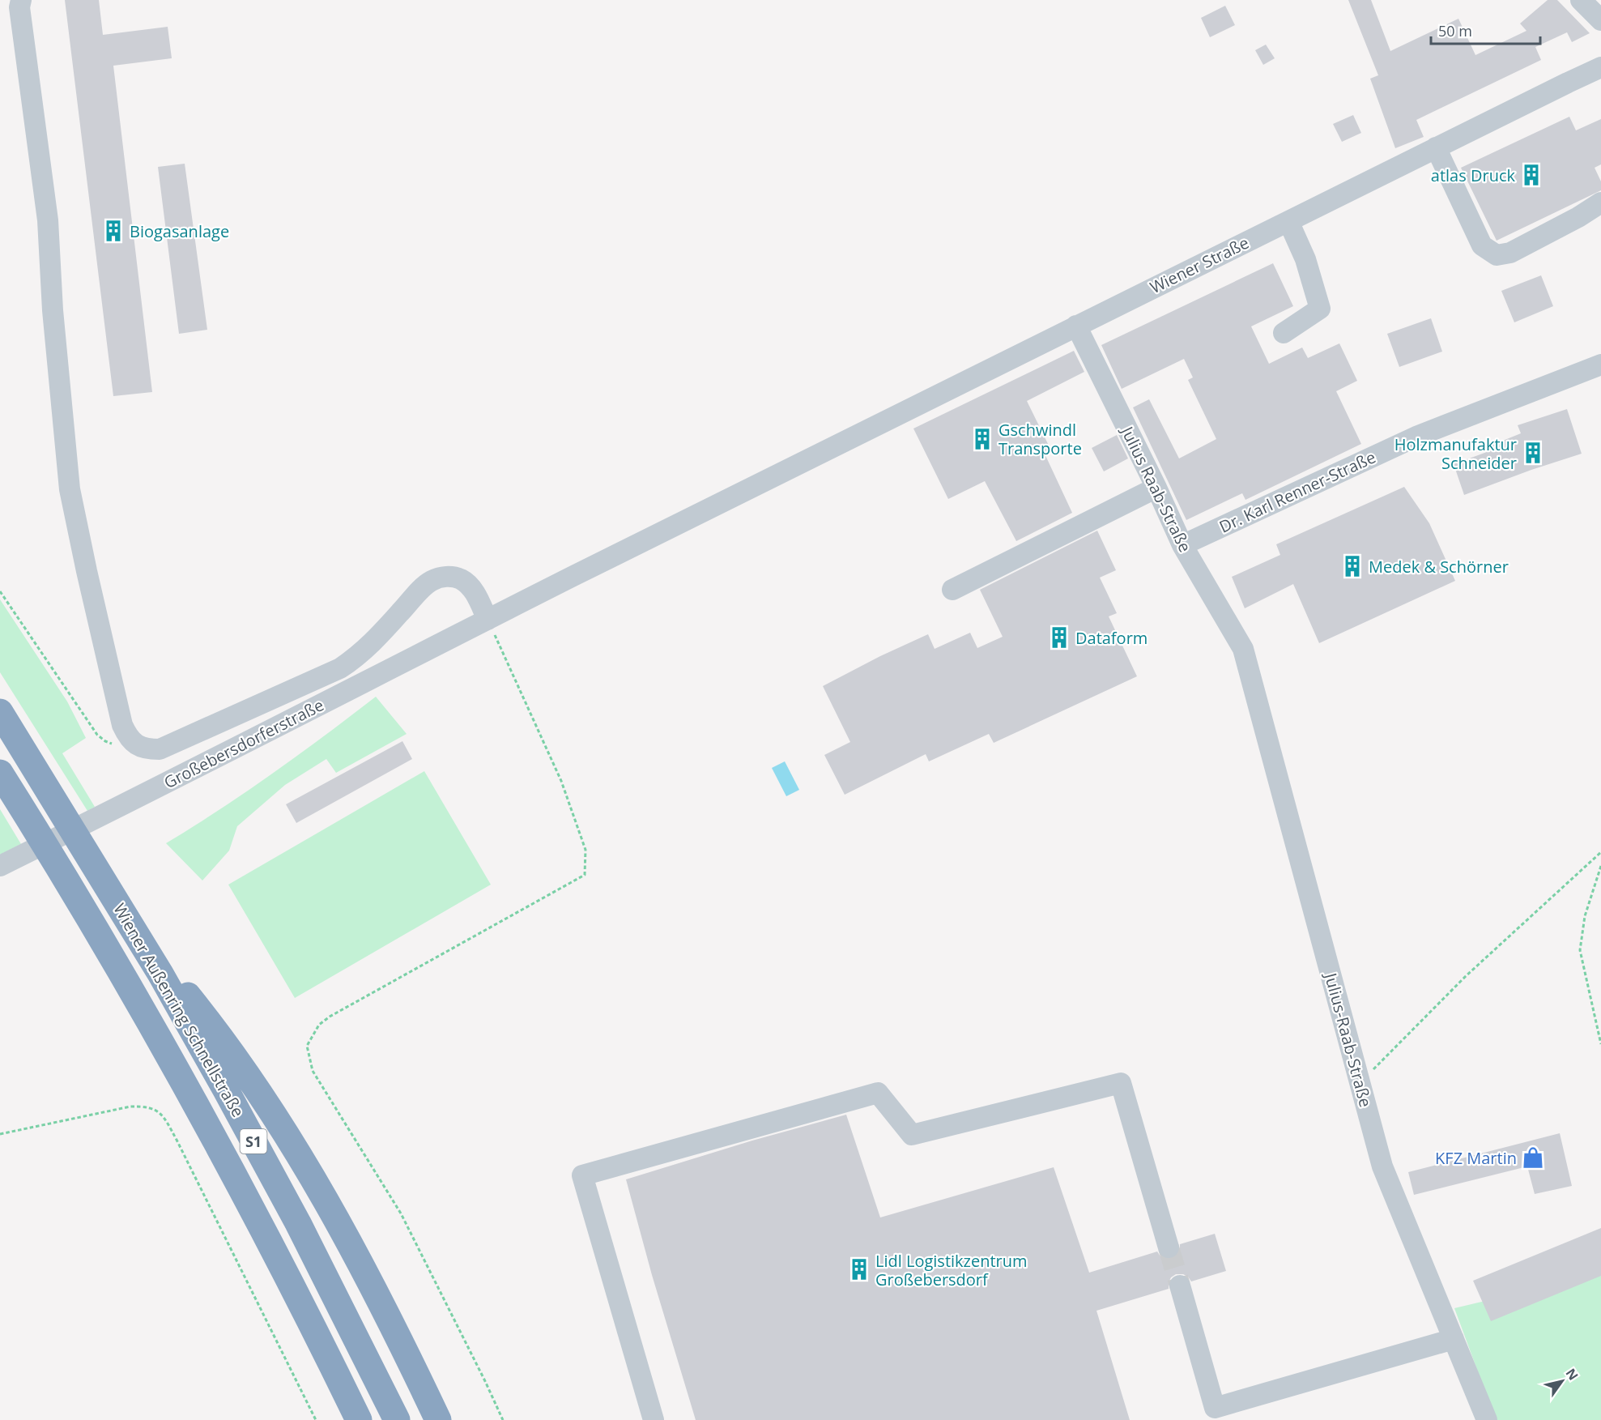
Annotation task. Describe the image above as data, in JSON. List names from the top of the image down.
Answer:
{
  "streets": {
    "highway": ["Wiener Außenring Schnellstraße", "S1"],
    "street": [
      "Wiener Straße",
      "Julius Raab-Straße",
      "Dr. Karl Renner-Straße",
      "Großebersdorferstraße",
      "Julius-Raab-Straße"
    ]
  },
  "crossings": [
    ["Wiener Straße", "Julius Raab-Straße"],
    ["Wiener Straße", "Großebersdorferstraße"],
    ["Julius Raab-Straße", "Dr. Karl Renner-Straße"],
    ["Julius Raab-Straße", "Julius-Raab-Straße"]
  ],
  "places": {
    "building": [
      "atlas Druck",
      "Biogasanlage",
      "Gschwindl Transporte",
      "Holzmanufaktur Schneider",
      "Medek & Schörner",
      "Dataform",
      "Lidl Logistikzentrum Großebersdorf"
    ],
    "shop": ["KFZ Martin"]
  },
  "scale_bar": "50 m",
  "north": "top right"
}
